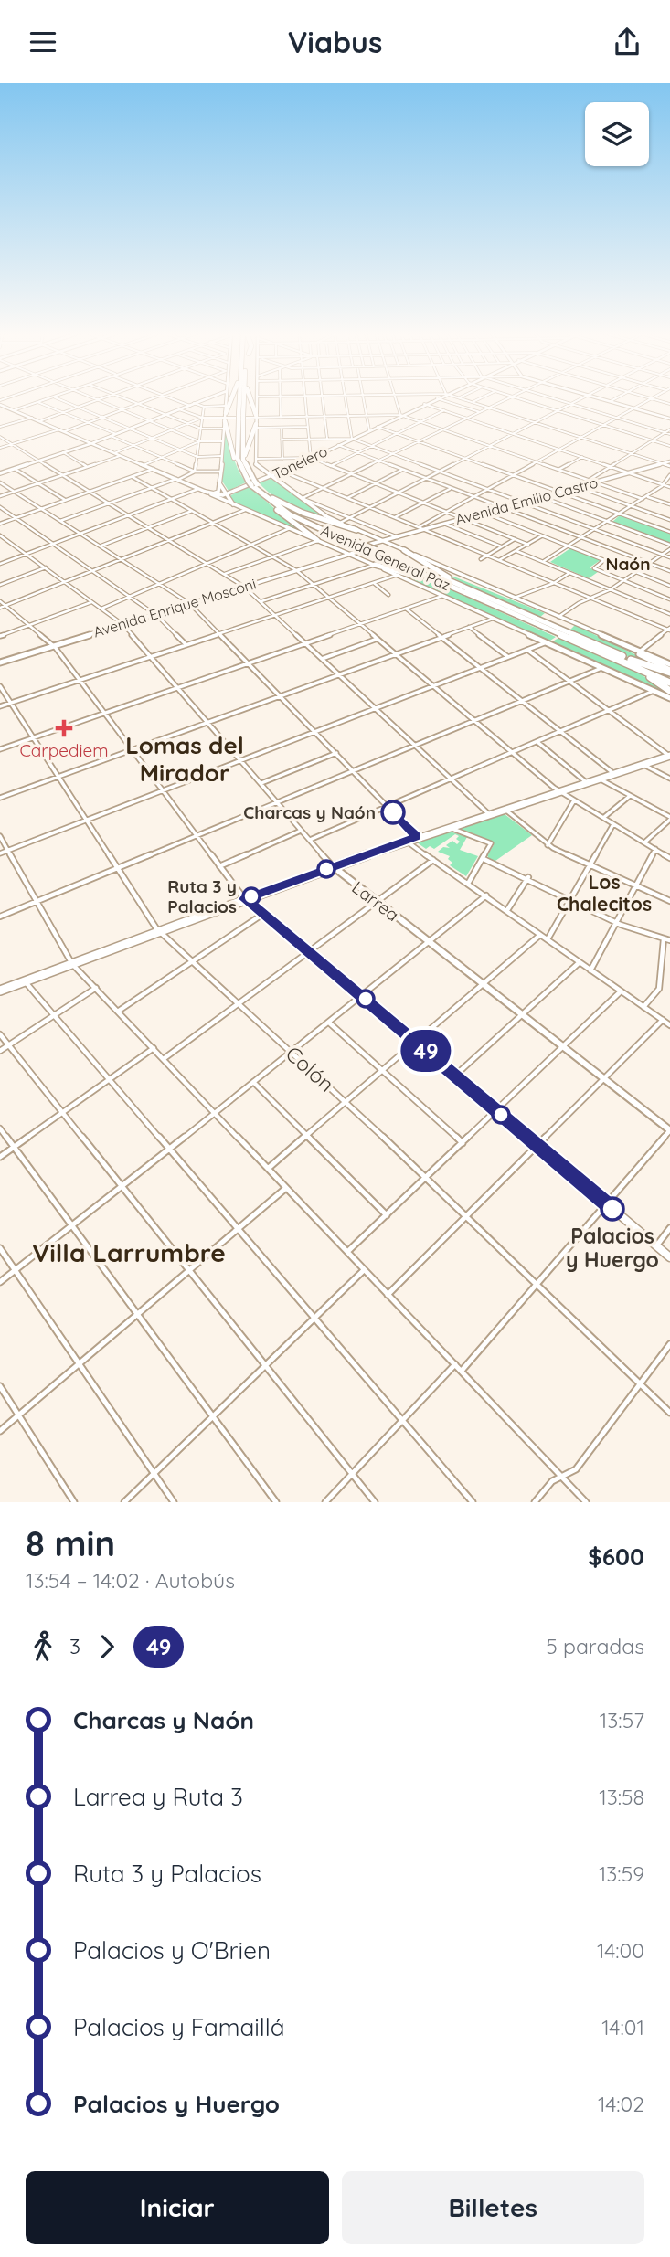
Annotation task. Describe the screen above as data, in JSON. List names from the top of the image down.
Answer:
{
  "streets": {
    "highway": ["Avenida General Paz"],
    "main road": ["Avenida Emilio Castro", "Avenida Enrique Mosconi"],
    "street": ["Tonelero", "Larrea", "Colón"]
  },
  "crossings": [
    ["Tonelero", "Avenida General Paz"],
    ["Avenida Emilio Castro", "Avenida General Paz"],
    ["Avenida General Paz", "Avenida Enrique Mosconi"],
    ["Avenida Enrique Mosconi", "Larrea"]
  ],
  "districts": [
    "Naón",
    "Lomas del Mirador",
    "Los Chalecitos",
    "Villa Larrumbre"
  ],
  "places": {
    "health": ["Carpediem"],
    "other": ["Charcas y Naón", "Ruta 3 y Palacios", "Palacios y Huergo"]
  },
  "lines": ["bus line 49"],
  "page": {
    "header": "Viabus",
    "on_map": "49",
    "heading": ["8 min", "13:54 – 14:02 · Autobús", "$600"],
    "legs": ["3", "49", "5 paradas"],
    "list": [
      {
        "name": "Charcas y Naón",
        "value": "13:57"
      },
      {
        "name": "Larrea y Ruta 3",
        "value": "13:58"
      },
      {
        "name": "Ruta 3 y Palacios",
        "value": "13:59"
      },
      {
        "name": "Palacios y O'Brien",
        "value": "14:00"
      },
      {
        "name": "Palacios y Famaillá",
        "value": "14:01"
      },
      {
        "name": "Palacios y Huergo",
        "value": "14:02"
      }
    ],
    "buttons": ["Iniciar", "Billetes"]
  }
}
